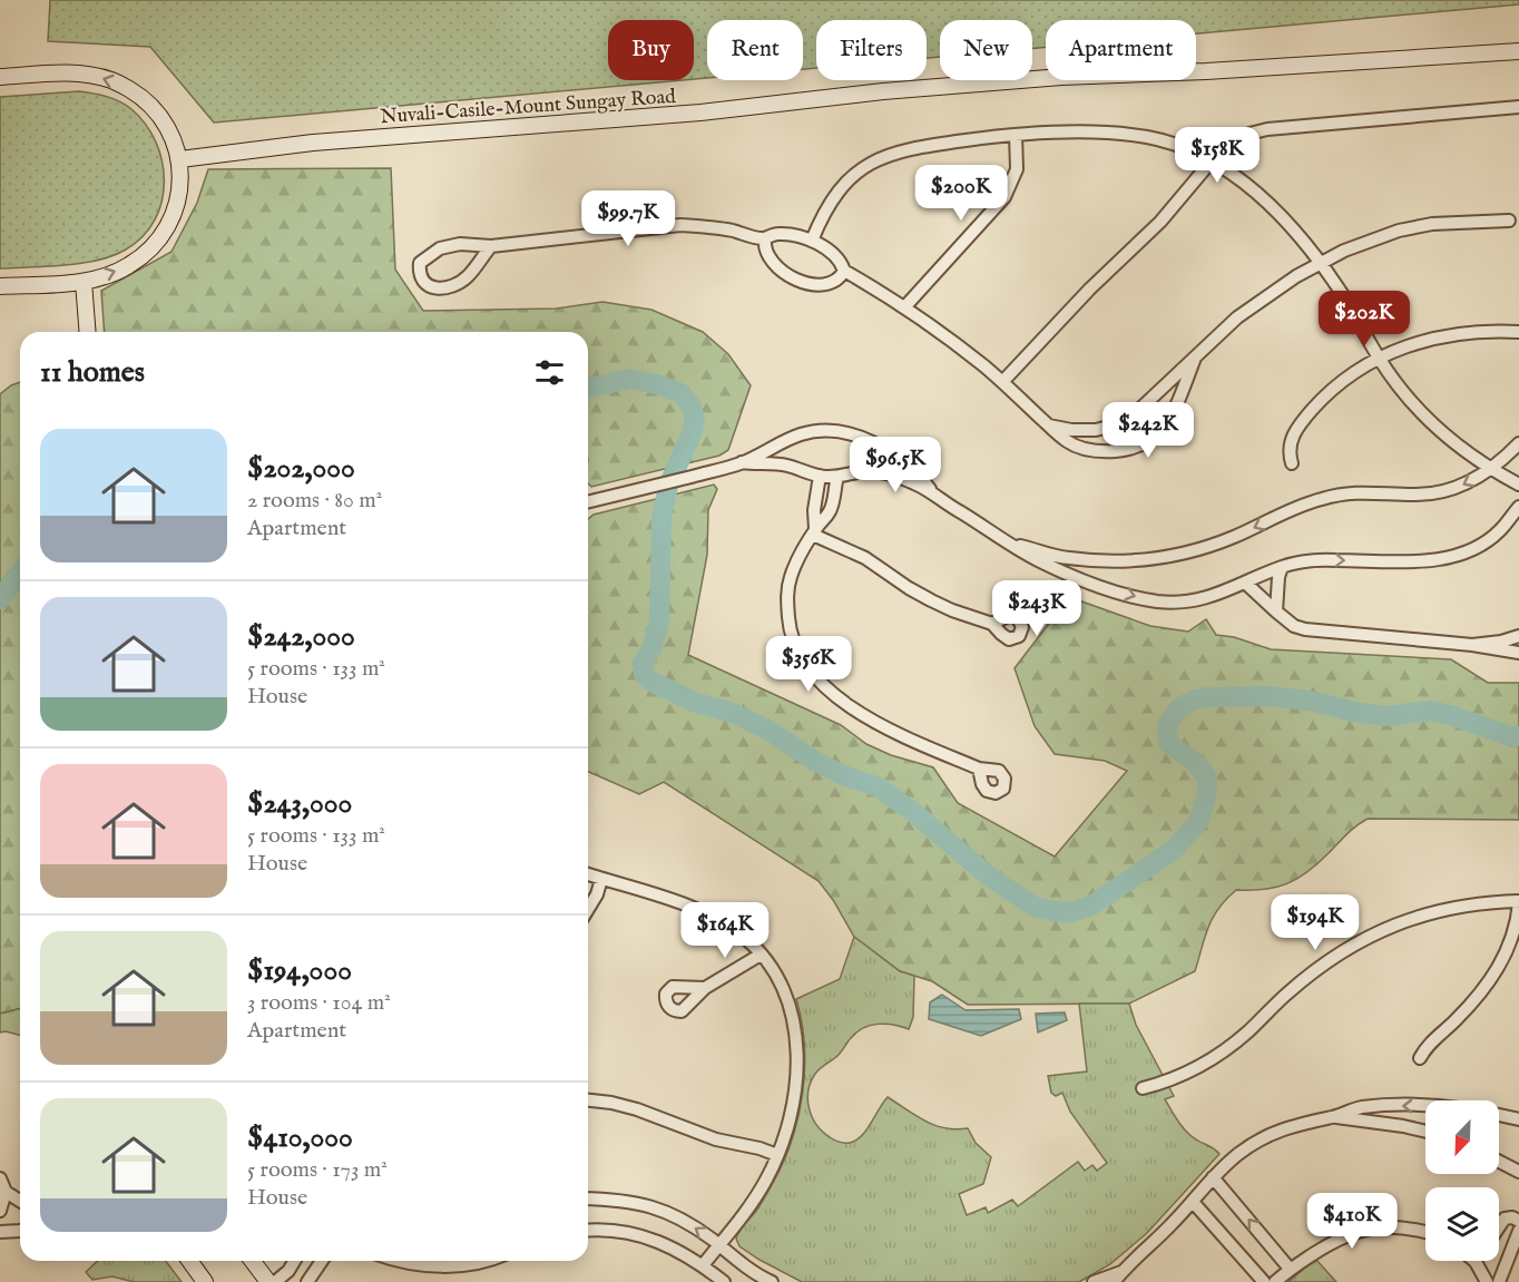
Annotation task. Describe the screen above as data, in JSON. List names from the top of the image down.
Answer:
{
  "streets": {
    "main road": ["Nuvali-Casile-Mount Sungay Road"]
  },
  "north": "bottom left",
  "page": {
    "chip": [
      "Buy",
      "Rent",
      "Filters",
      "New",
      "Apartment"
    ],
    "price": [
      "$158K",
      "$200K",
      "$99.7K",
      "$202K",
      "$242K",
      "$96.5K",
      "$243K",
      "$356K",
      "$194K",
      "$164K",
      "$410K"
    ],
    "heading": "11 homes",
    "list": [
      {
        "name": "$202,000",
        "note": "2 rooms · 80 m² · Apartment"
      },
      {
        "name": "$242,000",
        "note": "5 rooms · 133 m² · House"
      },
      {
        "name": "$243,000",
        "note": "5 rooms · 133 m² · House"
      },
      {
        "name": "$194,000",
        "note": "3 rooms · 104 m² · Apartment"
      },
      {
        "name": "$410,000",
        "note": "5 rooms · 173 m² · House"
      }
    ]
  }
}
